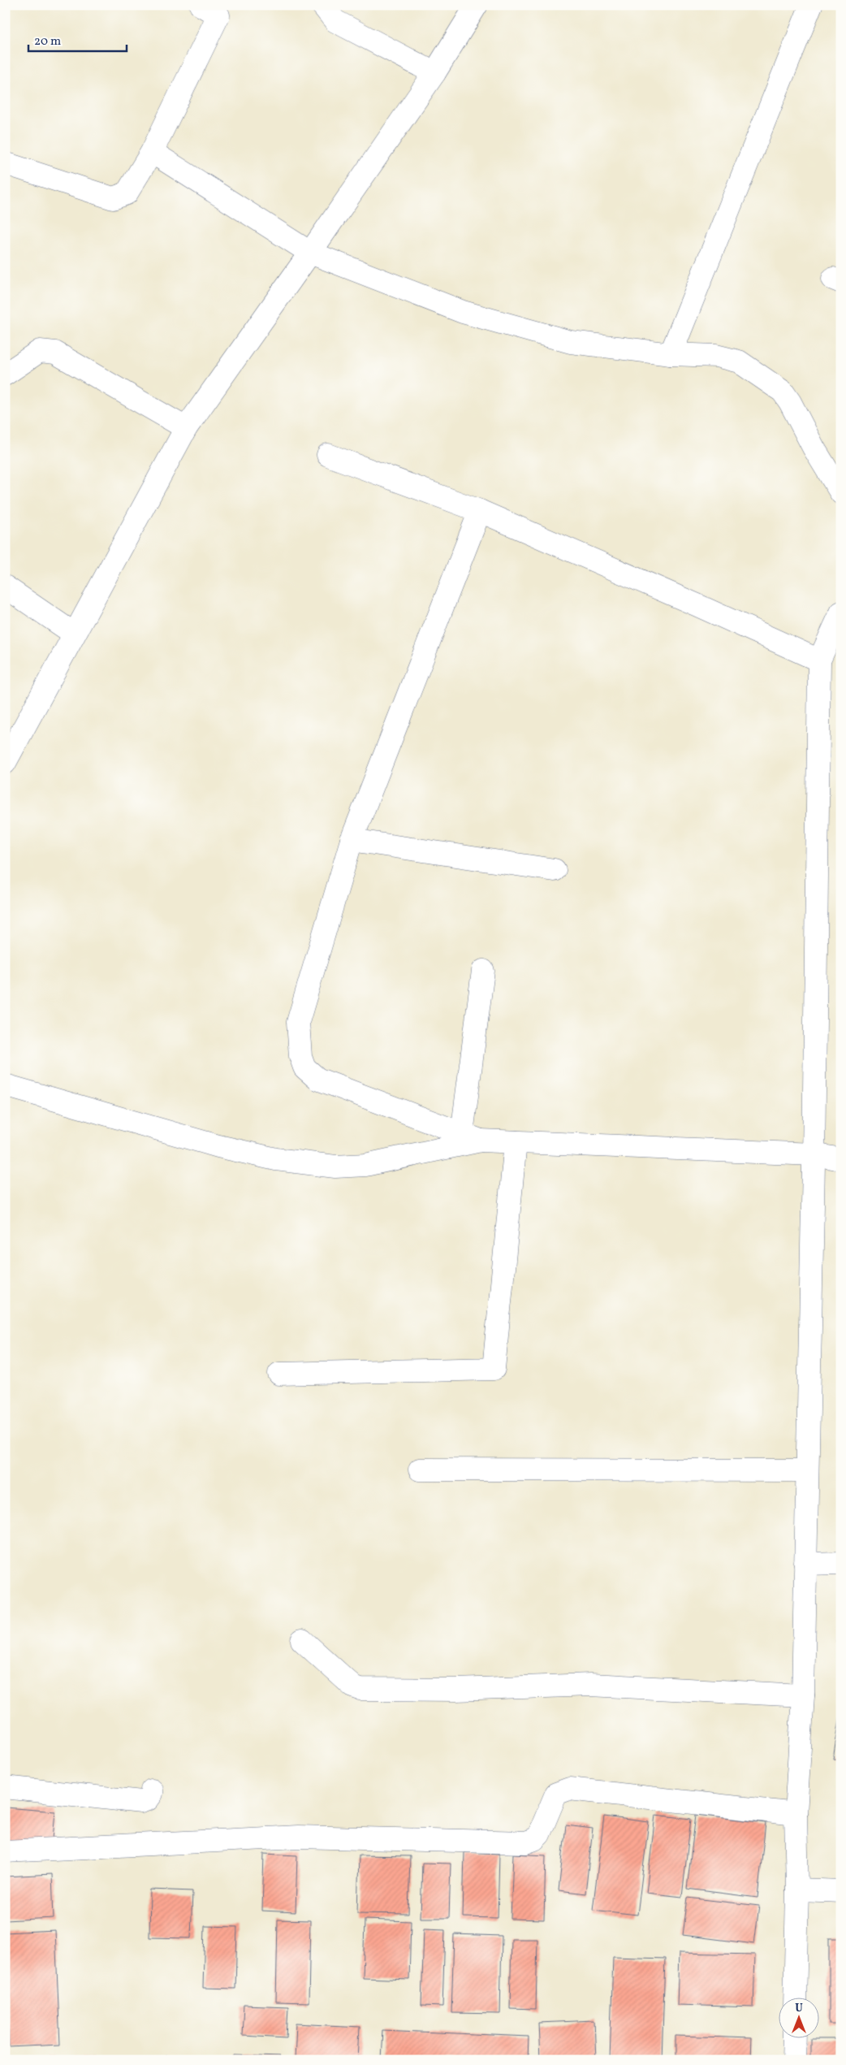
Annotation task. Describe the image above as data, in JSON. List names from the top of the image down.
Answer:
{
  "scale_bar": "20 m",
  "north": "top"
}
